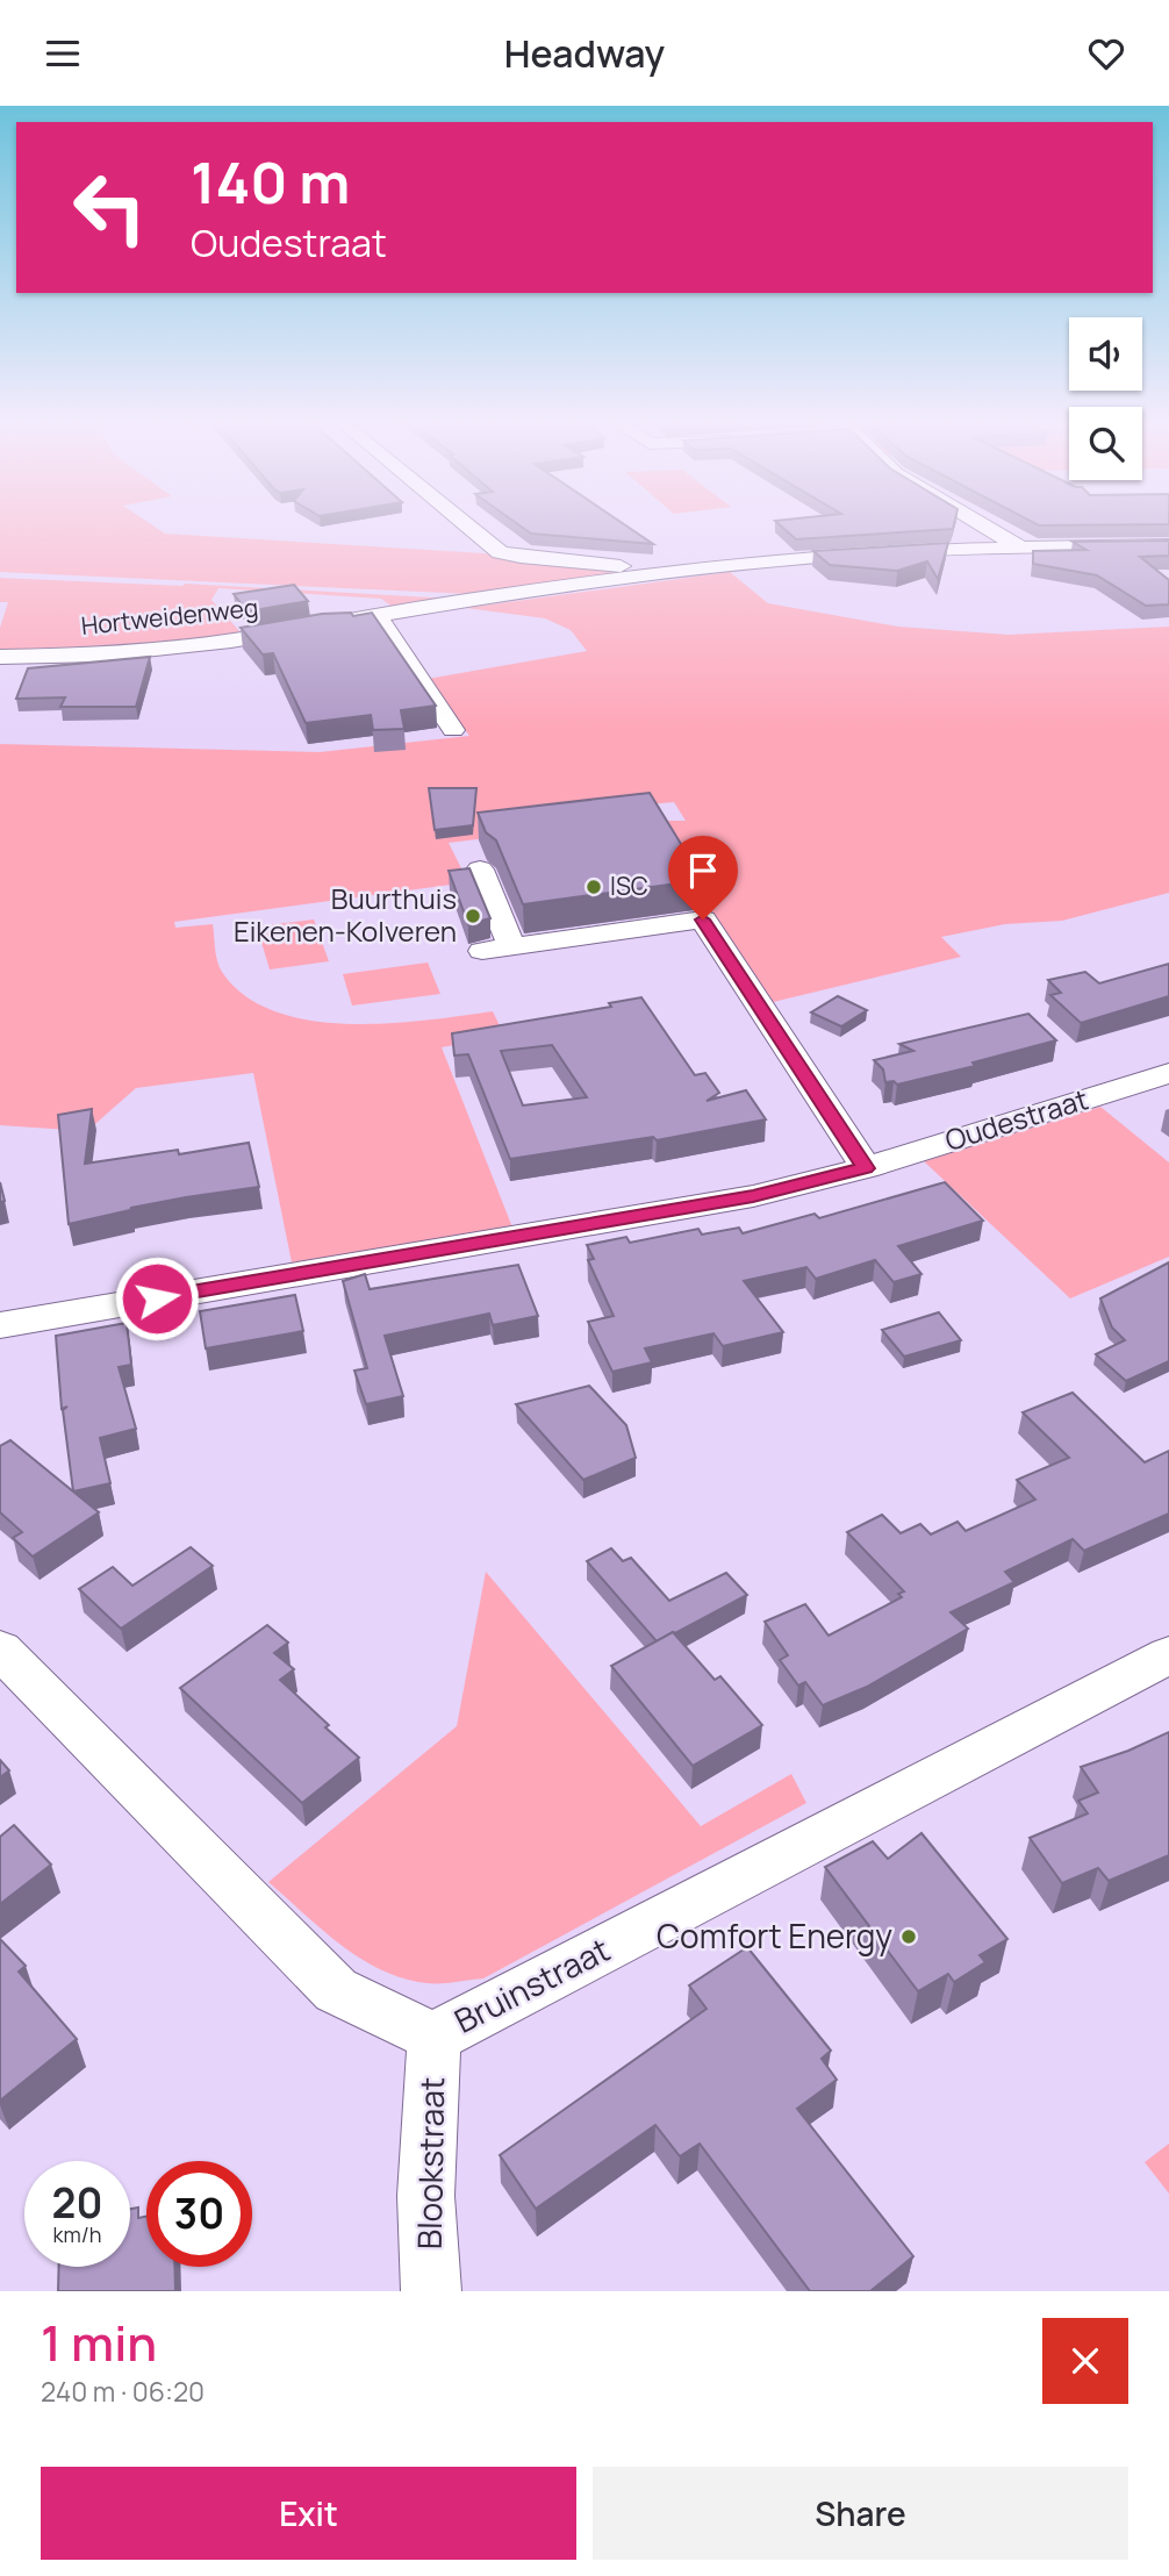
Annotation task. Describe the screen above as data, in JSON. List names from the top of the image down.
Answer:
{
  "streets": {
    "street": [
      "Hortweidenweg",
      "Oudestraat",
      "Bruinstraat",
      "Blookstraat"
    ]
  },
  "crossings": [
    ["Bruinstraat", "Blookstraat"]
  ],
  "places": ["ISC", "Buurthuis Eikenen-Kolveren", "Comfort Energy"],
  "page": {
    "header": "Headway",
    "turn": ["140 m", "Oudestraat"],
    "speed": "20 km/h",
    "limit": "30",
    "heading": ["1 min", "240 m · 06:20"],
    "buttons": ["Exit", "Share"]
  }
}
